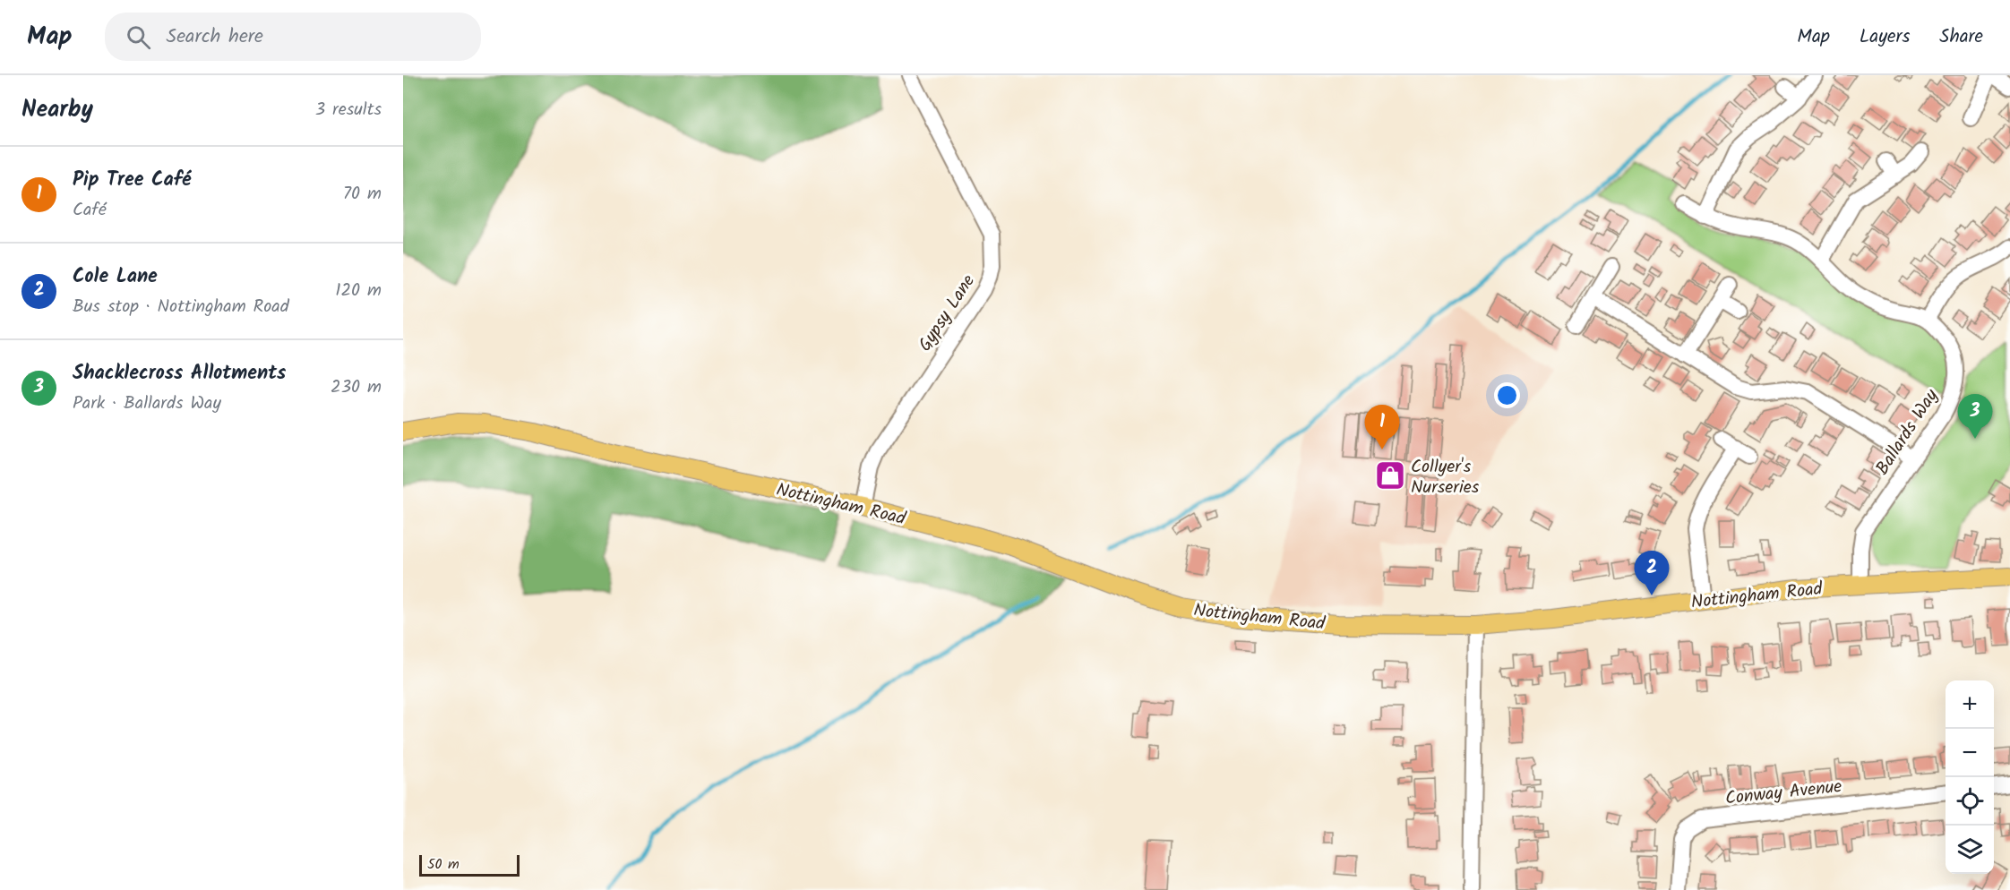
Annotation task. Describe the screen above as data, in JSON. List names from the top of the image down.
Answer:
{
  "streets": {
    "main road": ["Nottingham Road"],
    "street": ["Gypsy Lane", "Ballards Way", "Conway Avenue"]
  },
  "crossings": [
    ["Gypsy Lane", "Nottingham Road"],
    ["Ballards Way", "Nottingham Road"]
  ],
  "places": {
    "shop": ["Collyer's Nurseries"]
  },
  "scale_bar": "50 m",
  "page": {
    "header": "Map",
    "search": "Search here",
    "nav": ["Map", "Layers", "Share"],
    "heading": ["Nearby", "3 results"],
    "list": [
      {
        "mark": "1",
        "name": "Pip Tree Café",
        "note": "Café",
        "value": "70 m"
      },
      {
        "mark": "2",
        "name": "Cole Lane",
        "note": "Bus stop · Nottingham Road",
        "value": "120 m"
      },
      {
        "mark": "3",
        "name": "Shacklecross Allotments",
        "note": "Park · Ballards Way",
        "value": "230 m"
      }
    ],
    "pins": ["3", "1", "2"],
    "map_buttons": ["+", "−"],
    "scale": "50 m"
  }
}
